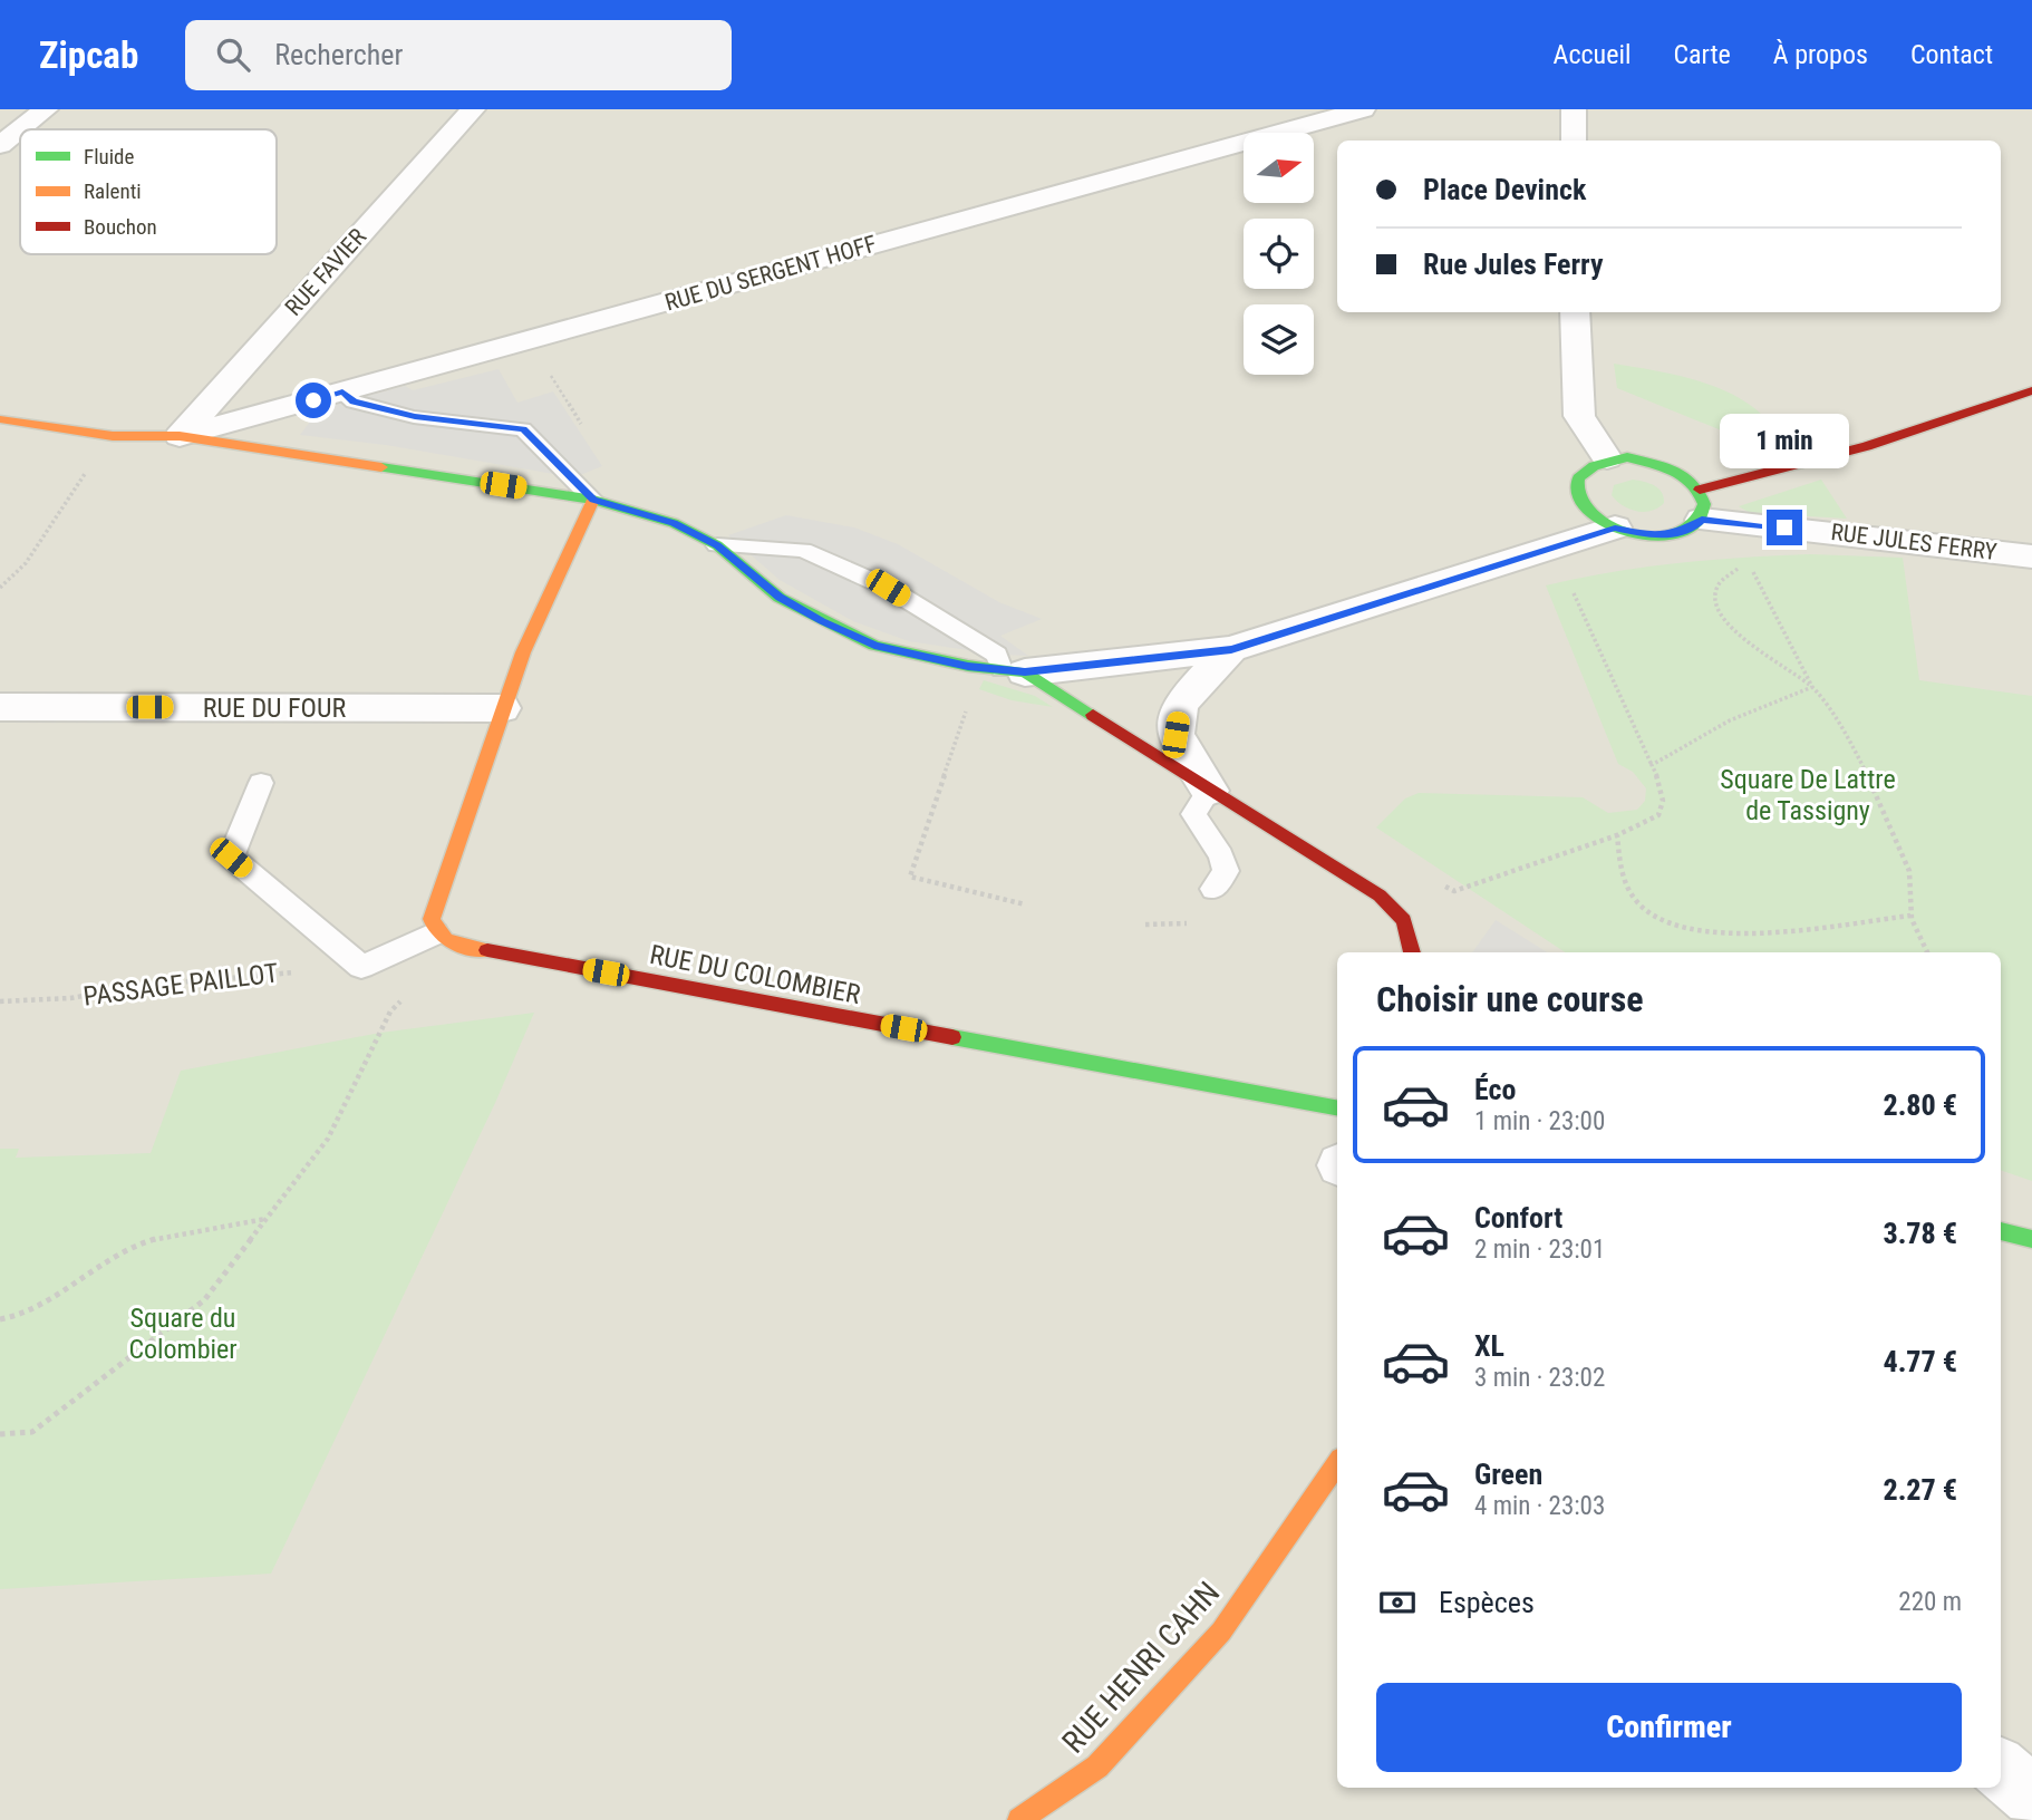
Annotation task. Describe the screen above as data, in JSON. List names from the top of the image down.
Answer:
{
  "streets": {
    "street": [
      "RUE FAVIER",
      "RUE DU SERGENT HOFF",
      "RUE JULES FERRY",
      "RUE DU FOUR",
      "RUE DU COLOMBIER",
      "RUE HENRI CAHN"
    ],
    "path": ["PASSAGE PAILLOT"]
  },
  "crossings": [
    ["RUE FAVIER", "RUE DU SERGENT HOFF"]
  ],
  "parks": ["Square De Lattre de Tassigny", "Square du Colombier"],
  "legend": ["Fluide", "Ralenti", "Bouchon"],
  "north": "right",
  "page": {
    "header": "Zipcab",
    "search": "Rechercher",
    "nav": [
      "Accueil",
      "Carte",
      "À propos",
      "Contact"
    ],
    "banner": ["Place Devinck", "Rue Jules Ferry"],
    "bubble": "1 min",
    "heading": "Choisir une course",
    "list": [
      {
        "name": "Éco",
        "note": "1 min · 23:00",
        "value": "2.80 €"
      },
      {
        "name": "Confort",
        "note": "2 min · 23:01",
        "value": "3.78 €"
      },
      {
        "name": "XL",
        "note": "3 min · 23:02",
        "value": "4.77 €"
      },
      {
        "name": "Green",
        "note": "4 min · 23:03",
        "value": "2.27 €"
      }
    ],
    "pay": ["Espèces", "220 m"],
    "buttons": "Confirmer"
  }
}
